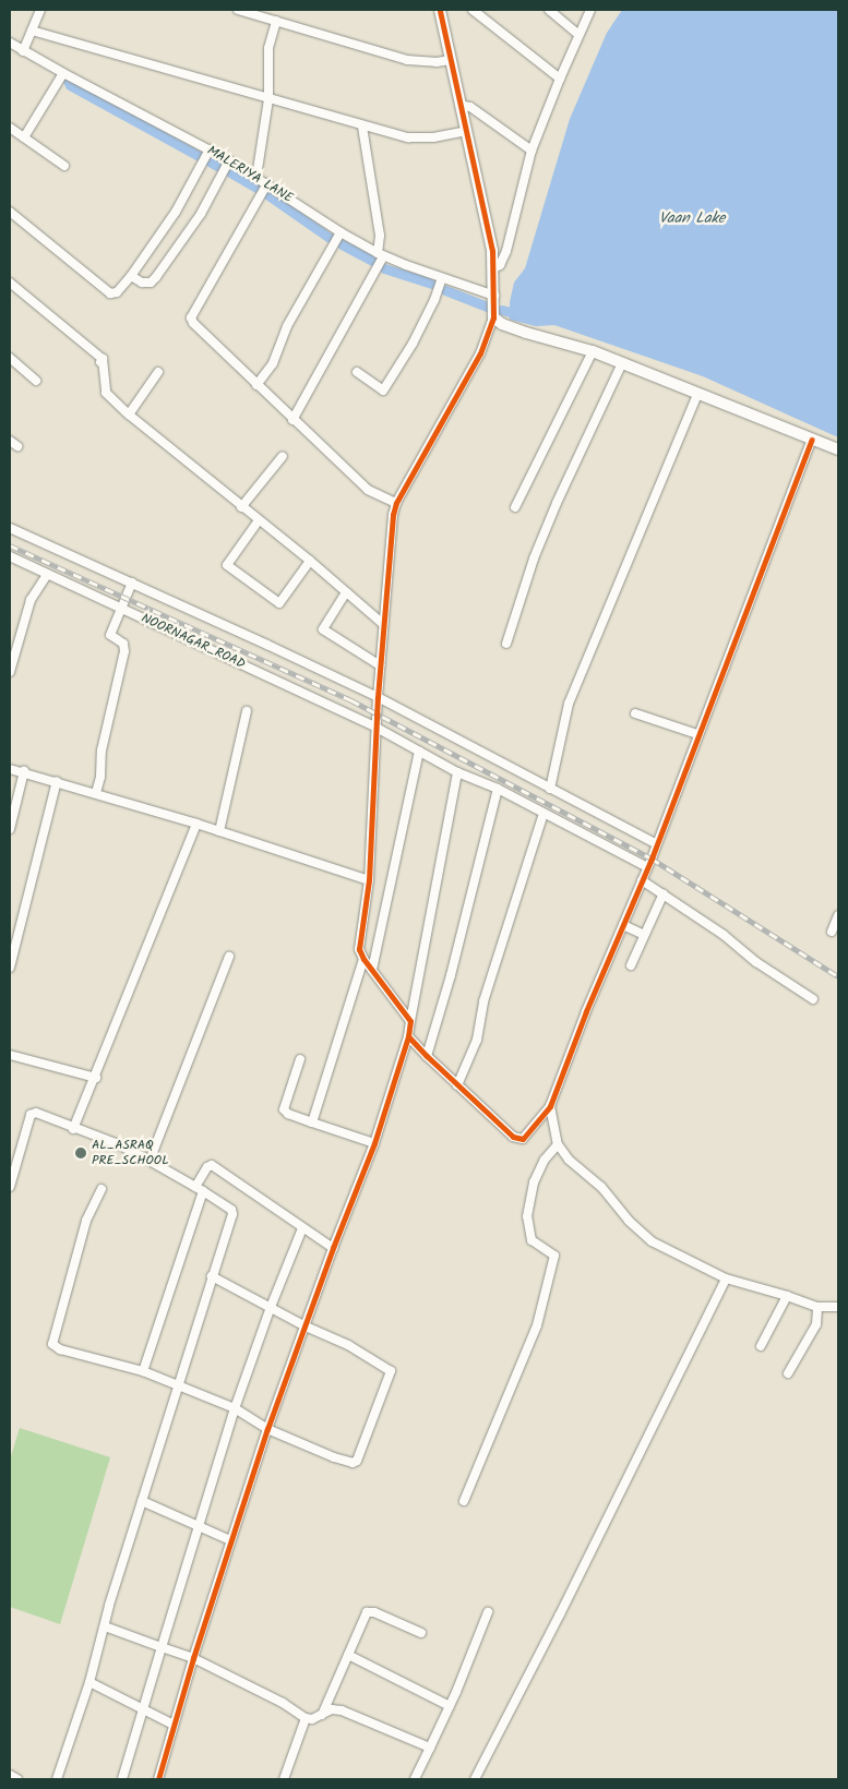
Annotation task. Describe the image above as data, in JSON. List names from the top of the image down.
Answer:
{
  "streets": {
    "street": ["MALERIYA LANE", "NOORNAGAR_ROAD"]
  },
  "water": ["Vaan Lake"],
  "places": ["AL_ASRAQ PRE_SCHOOL"]
}
